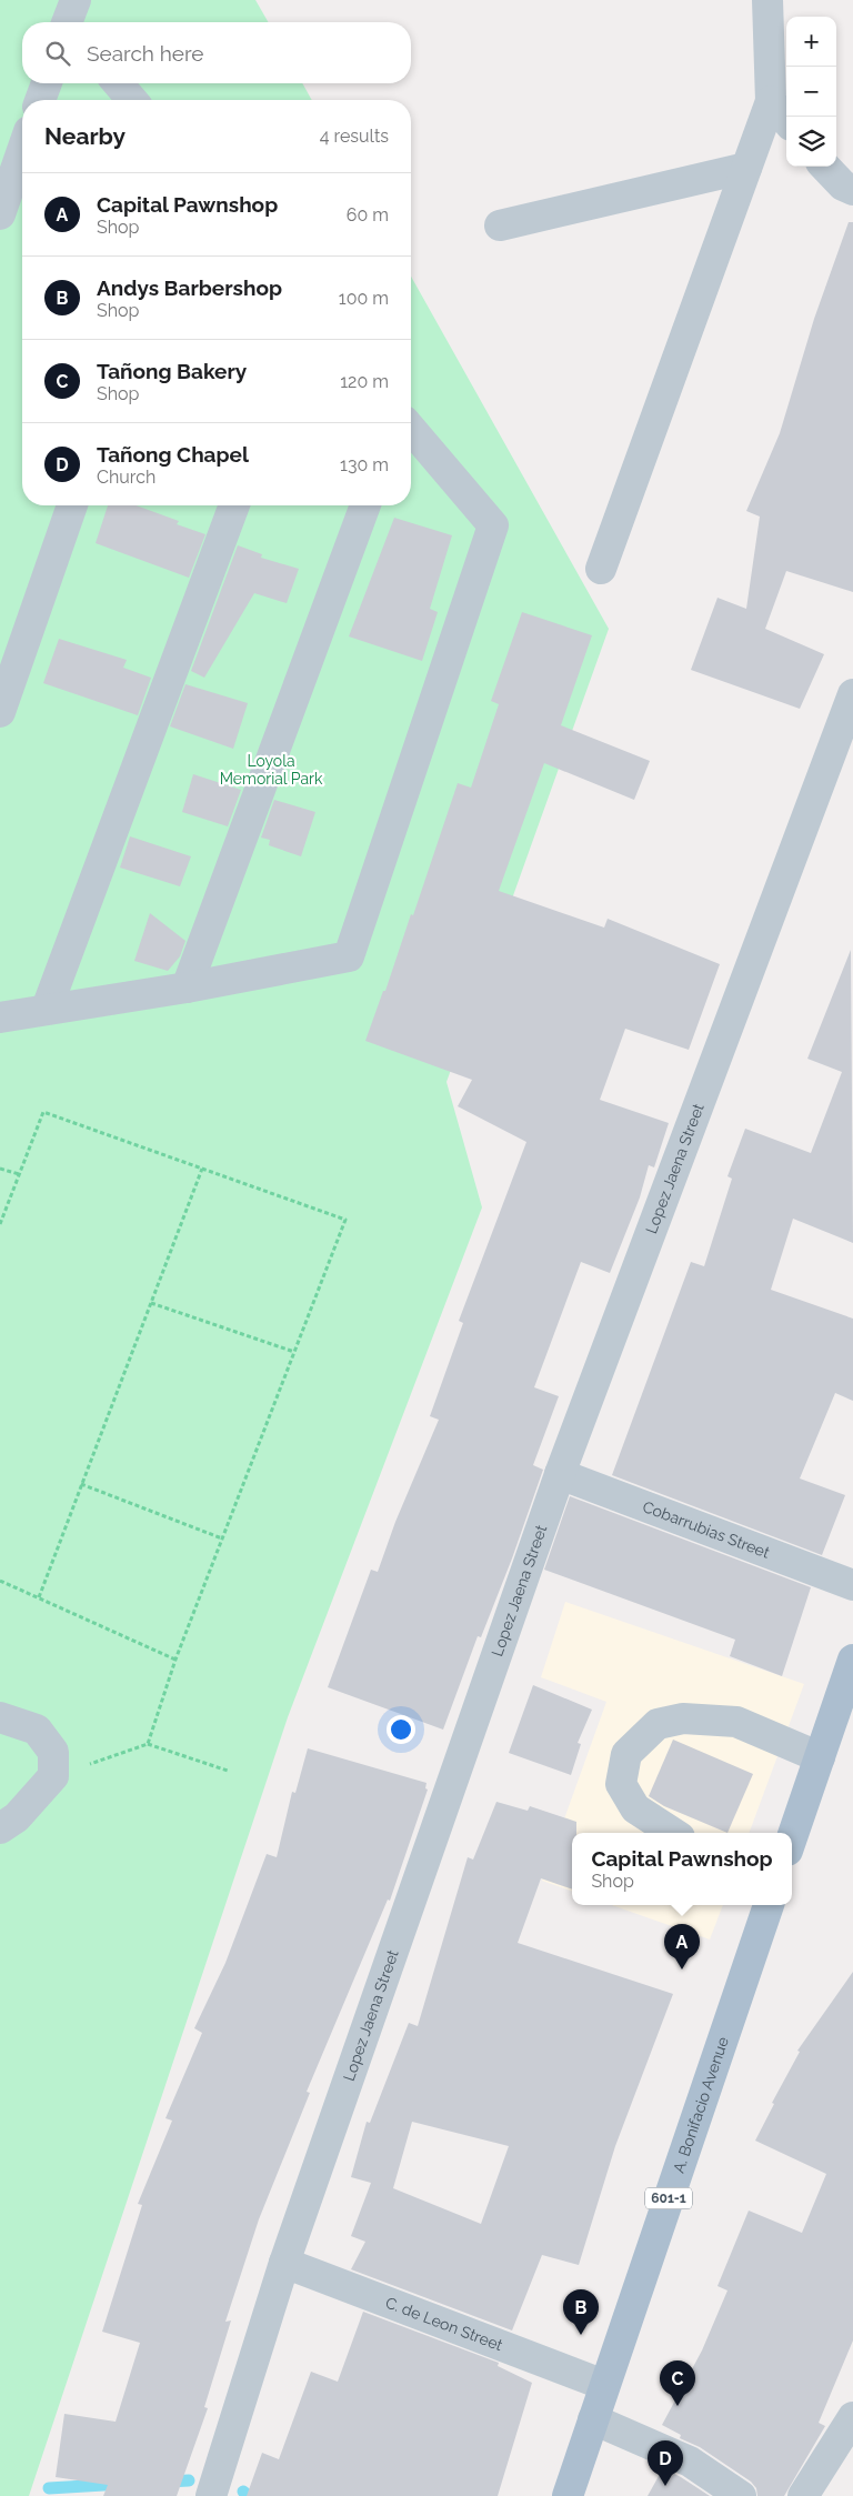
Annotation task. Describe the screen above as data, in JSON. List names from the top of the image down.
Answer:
{
  "streets": {
    "main road": ["A. Bonifacio Avenue", "601-1"],
    "street": ["Lopez Jaena Street", "Cobarrubias Street", "C. de Leon Street"]
  },
  "crossings": [
    ["Lopez Jaena Street", "Cobarrubias Street"],
    ["Lopez Jaena Street", "C. de Leon Street"],
    ["A. Bonifacio Avenue", "C. de Leon Street"]
  ],
  "parks": ["Loyola Memorial Park"],
  "page": {
    "map_buttons": ["+", "−"],
    "search": "Search here",
    "heading": ["Nearby", "4 results"],
    "list": [
      {
        "mark": "A",
        "name": "Capital Pawnshop",
        "note": "Shop",
        "value": "60 m"
      },
      {
        "mark": "B",
        "name": "Andys Barbershop",
        "note": "Shop",
        "value": "100 m"
      },
      {
        "mark": "C",
        "name": "Tañong Bakery",
        "note": "Shop",
        "value": "120 m"
      },
      {
        "mark": "D",
        "name": "Tañong Chapel",
        "note": "Church",
        "value": "130 m"
      }
    ],
    "popup": ["Capital Pawnshop", "Shop"],
    "pins": [
      "A",
      "B",
      "C",
      "D"
    ]
  }
}
